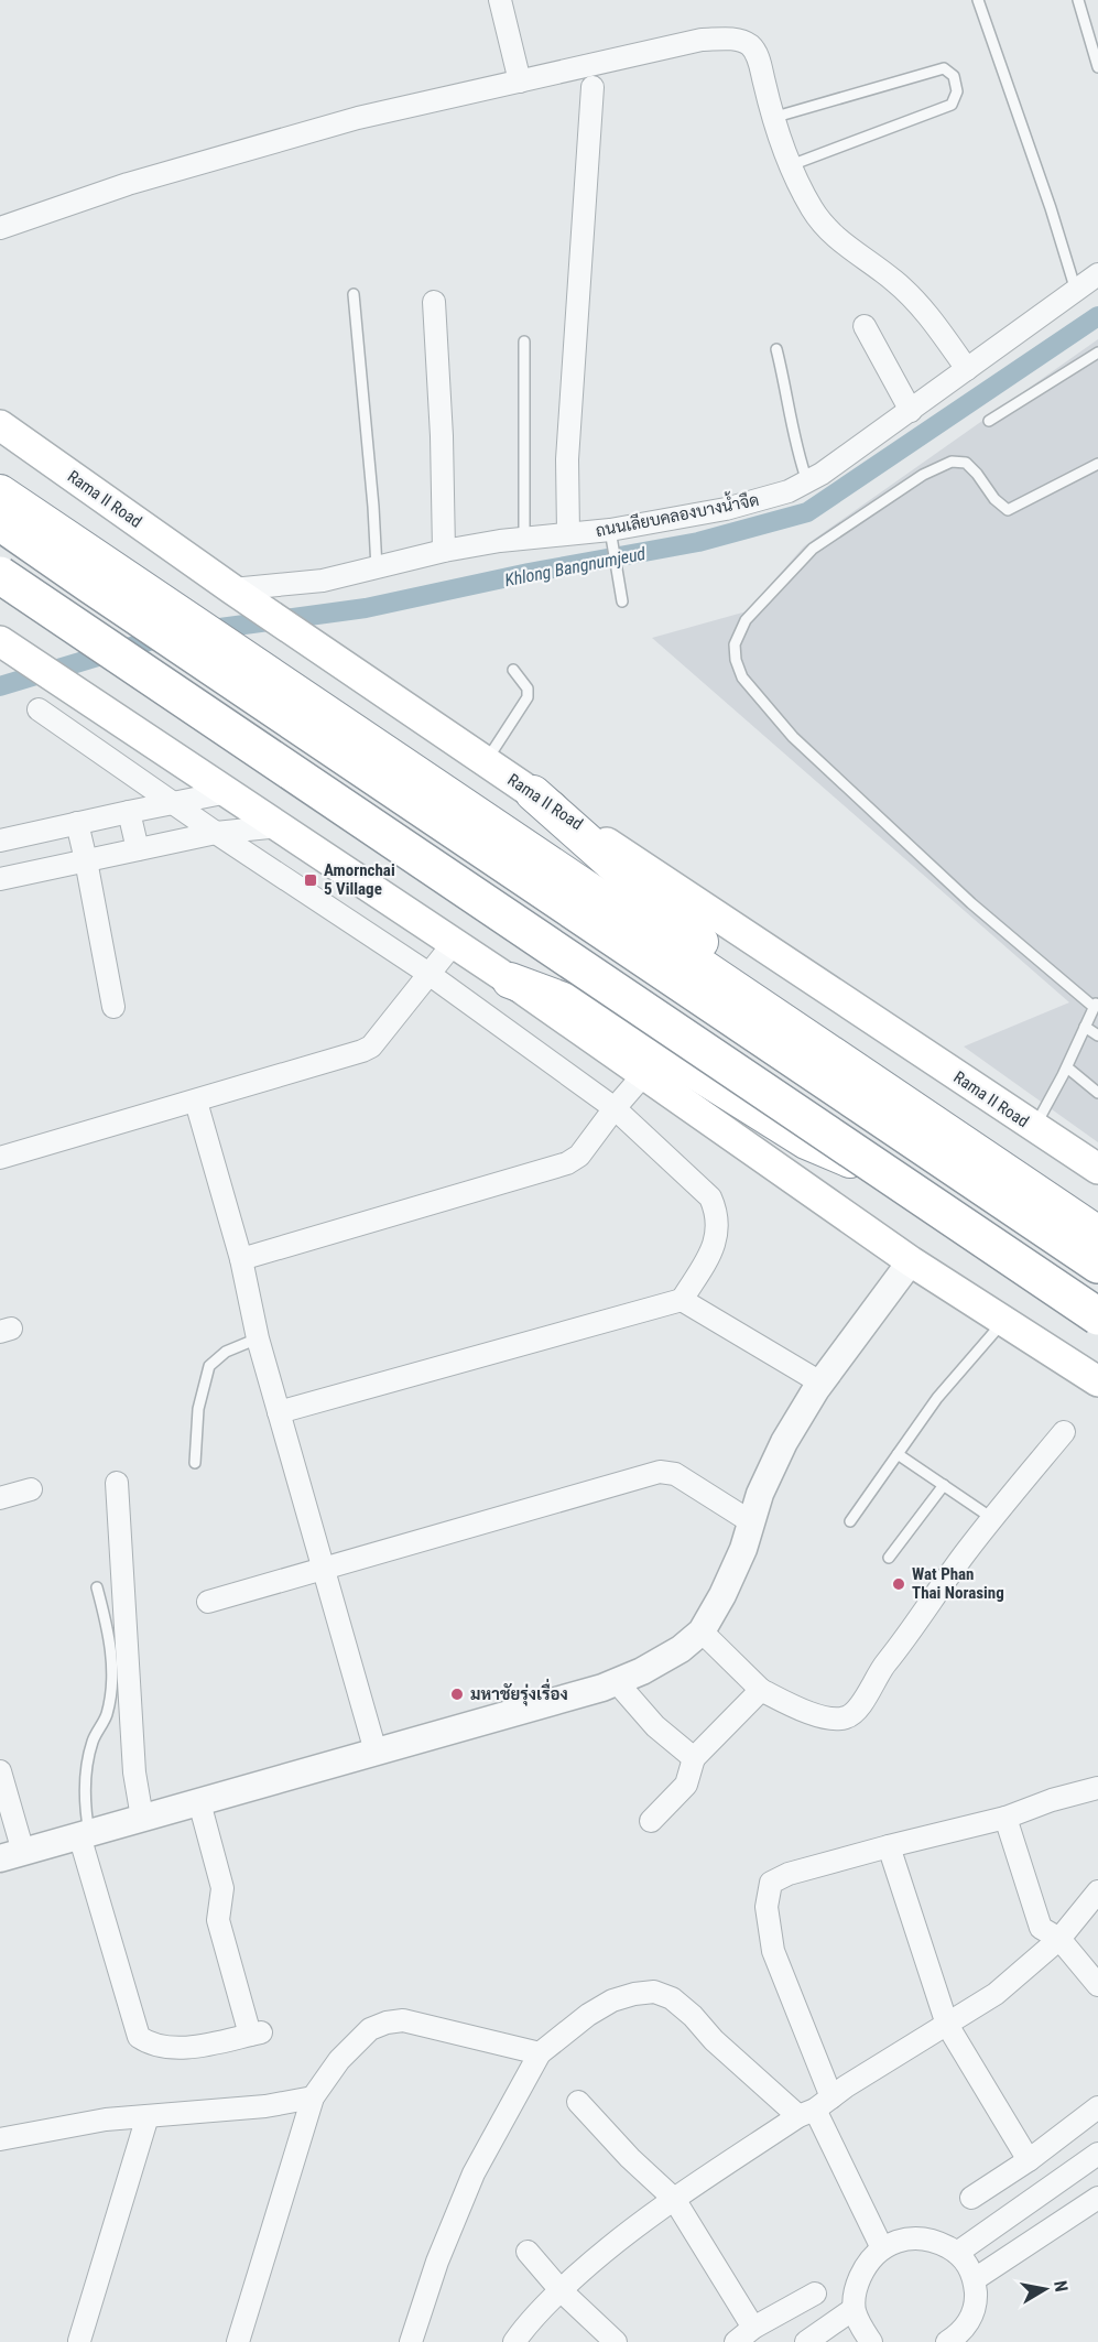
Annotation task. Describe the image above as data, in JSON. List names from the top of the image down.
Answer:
{
  "streets": {
    "main road": ["Rama II Road"],
    "street": ["ถนนเลียบคลองบางน้ำจืด"]
  },
  "crossings": [
    ["Rama II Road", "ถนนเลียบคลองบางน้ำจืด"]
  ],
  "water": ["Khlong Bangnumjeud"],
  "places": {
    "transit": ["Amornchai 5 Village"],
    "other": ["Wat Phan Thai Norasing", "มหาชัยรุ่งเรื่อง"]
  },
  "north": "right"
}
